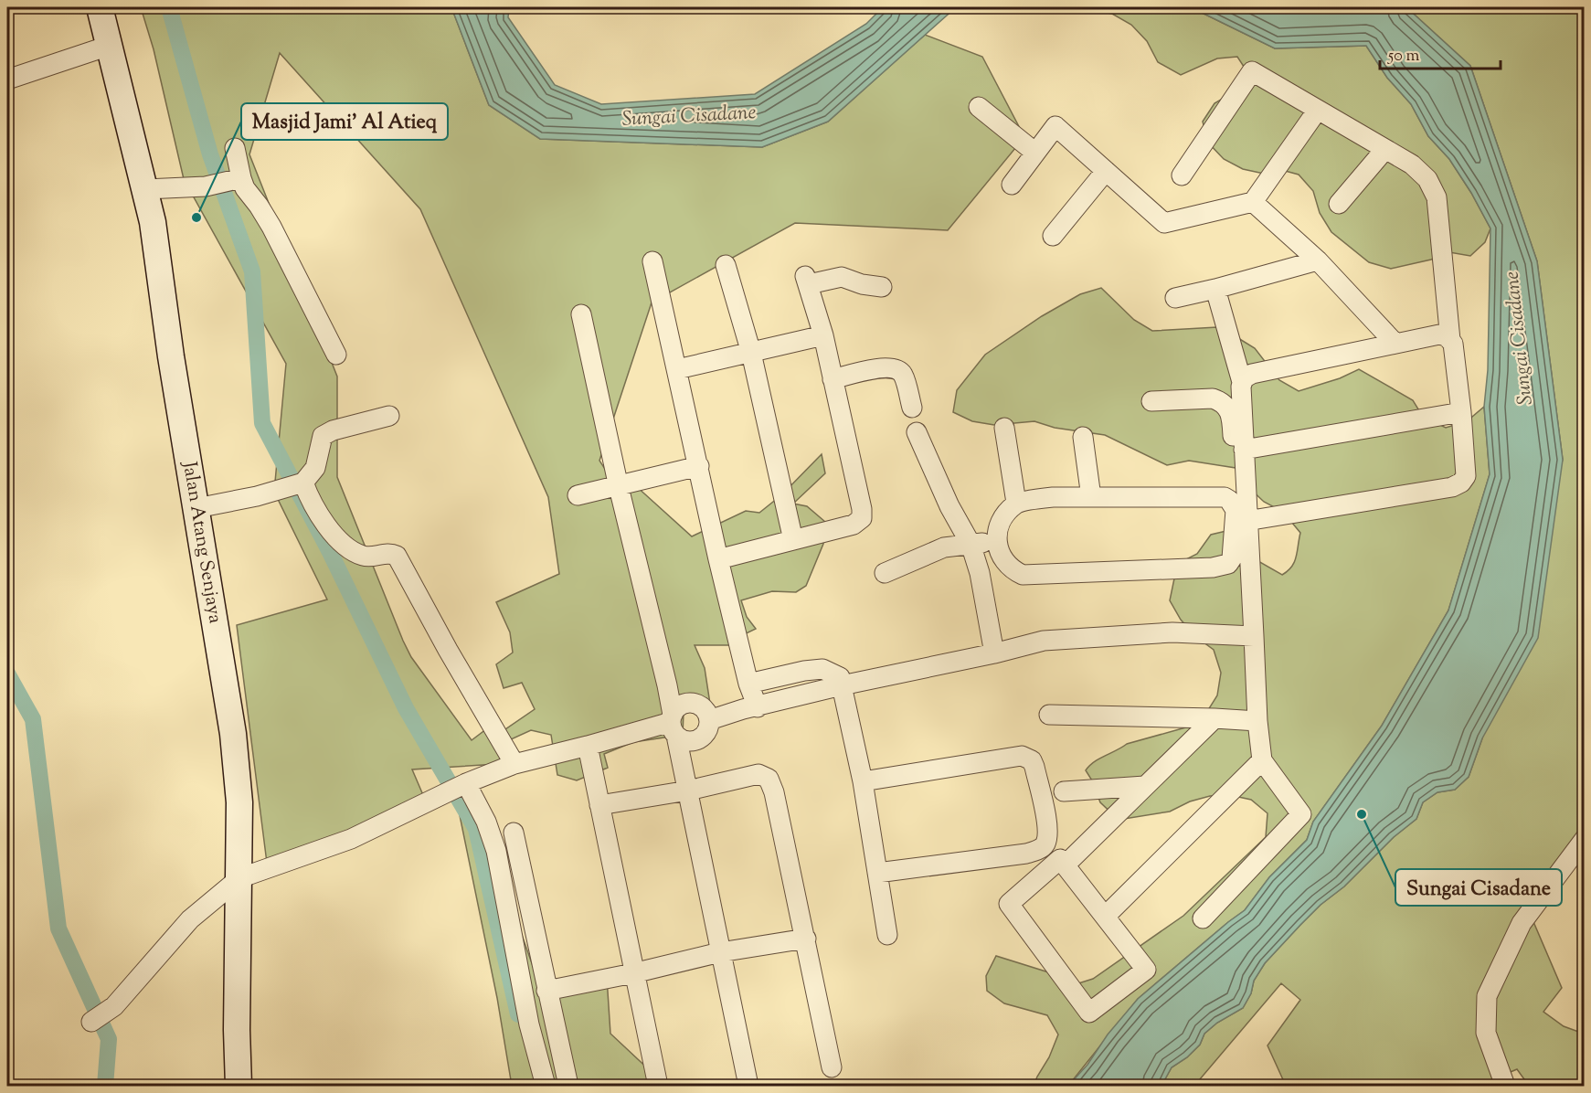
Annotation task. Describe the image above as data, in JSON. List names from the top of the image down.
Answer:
{
  "streets": {
    "main road": ["Jalan Atang Senjaya"]
  },
  "water": ["Sungai Cisadane"],
  "places": ["Masjid Jami' Al Atieq", "Sungai Cisadane"],
  "scale_bar": "50 m"
}
